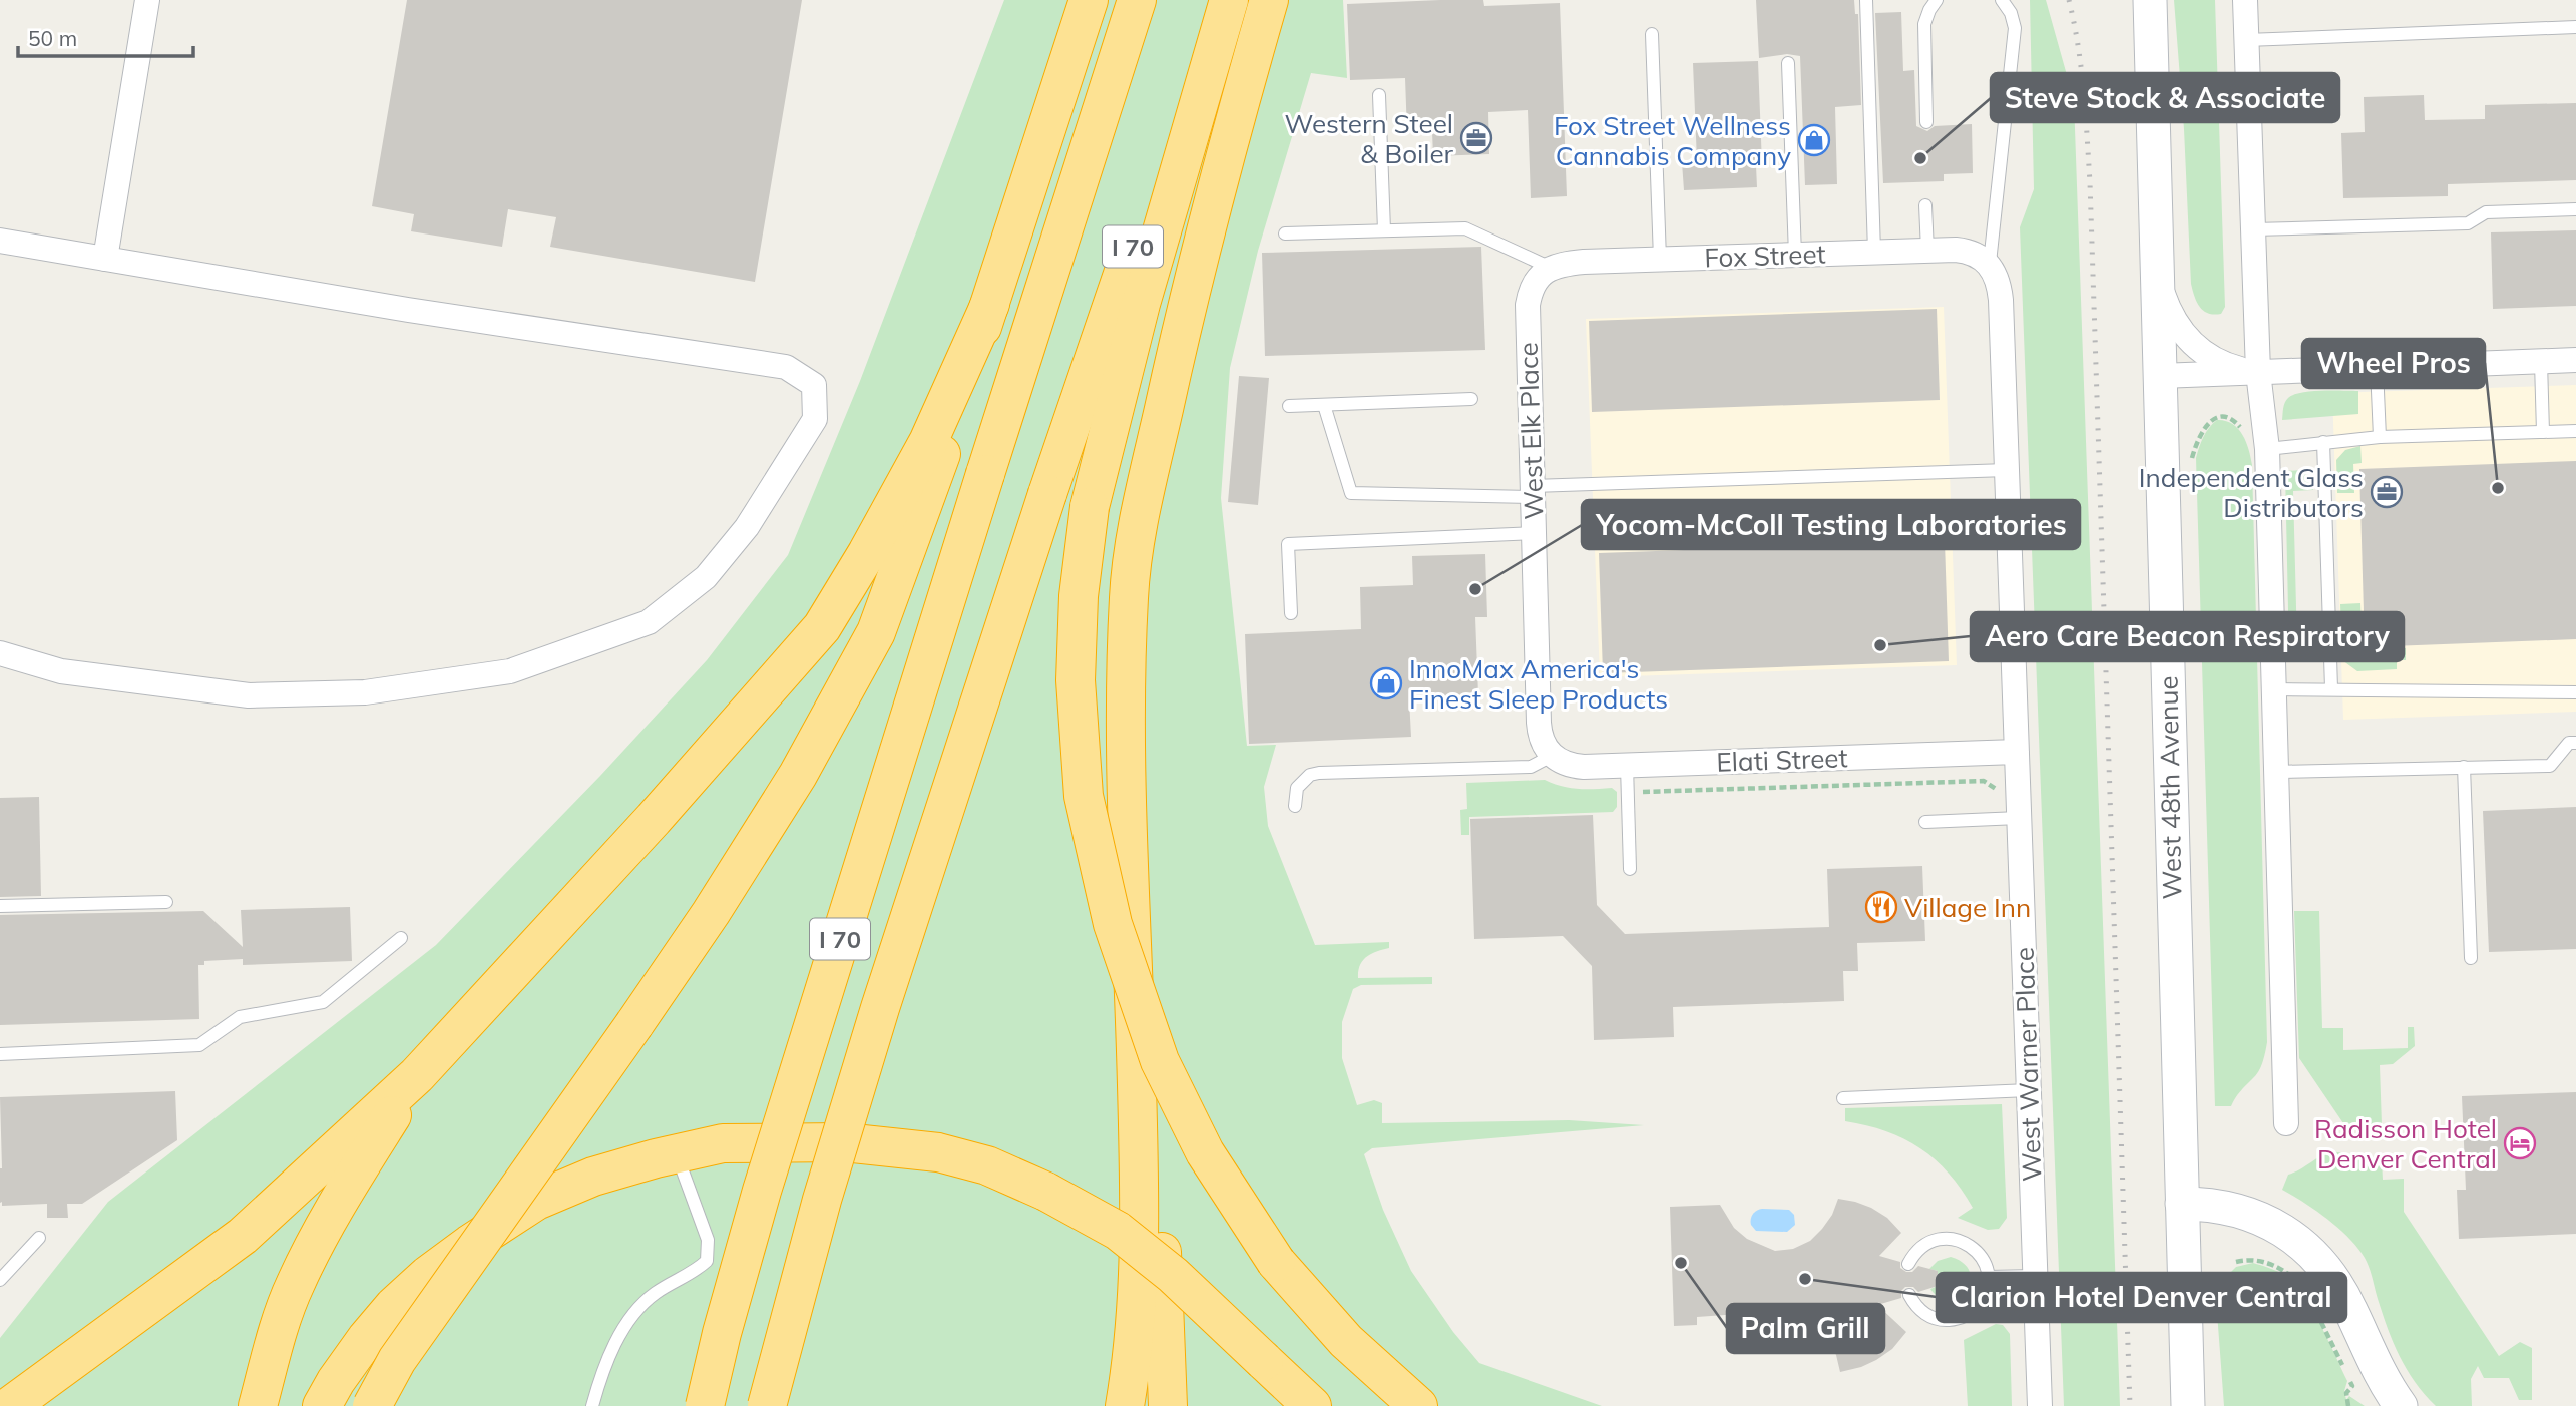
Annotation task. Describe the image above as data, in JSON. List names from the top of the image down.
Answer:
{
  "streets": {
    "highway": ["I 70"],
    "street": [
      "Fox Street",
      "West Elk Place",
      "Elati Street",
      "West 48th Avenue",
      "West Warner Place"
    ]
  },
  "crossings": [
    ["Fox Street", "West Elk Place"],
    ["Fox Street", "West Warner Place"],
    ["West Elk Place", "Elati Street"],
    ["Elati Street", "West Warner Place"]
  ],
  "places": {
    "office": ["Western Steel & Boiler", "Independent Glass Distributors"],
    "shop": ["Fox Street Wellness Cannabis Company", "InnoMax America's Finest Sleep Products"],
    "other": [
      "Steve Stock & Associate",
      "Wheel Pros",
      "Yocom-McColl Testing Laboratories",
      "Aero Care Beacon Respiratory",
      "Palm Grill",
      "Clarion Hotel Denver Central"
    ],
    "restaurant": ["Village Inn"],
    "hotel": ["Radisson Hotel Denver Central"]
  },
  "scale_bar": "50 m"
}
